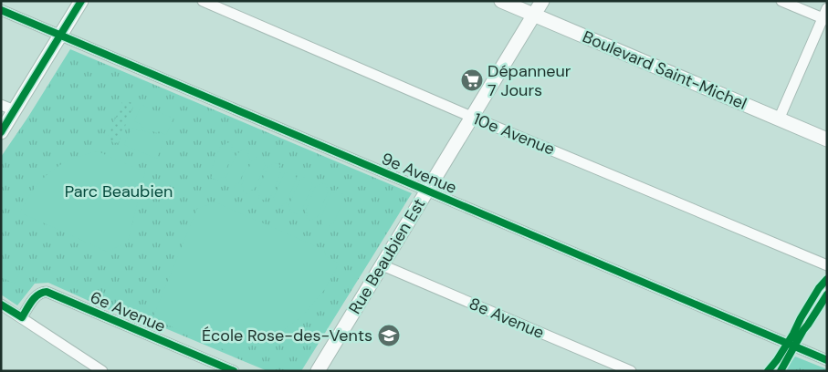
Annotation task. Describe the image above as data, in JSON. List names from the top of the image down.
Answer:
{
  "streets": {
    "street": [
      "Boulevard Saint-Michel",
      "10e Avenue",
      "9e Avenue",
      "Rue Beaubien Est",
      "6e Avenue",
      "8e Avenue"
    ]
  },
  "crossings": [
    ["Boulevard Saint-Michel", "Rue Beaubien Est"],
    ["10e Avenue", "Rue Beaubien Est"],
    ["9e Avenue", "Rue Beaubien Est"],
    ["Rue Beaubien Est", "8e Avenue"]
  ],
  "parks": ["Parc Beaubien"],
  "places": {
    "supermarket": ["Dépanneur 7 Jours"],
    "school or university": ["École Rose-des-Vents"]
  }
}
